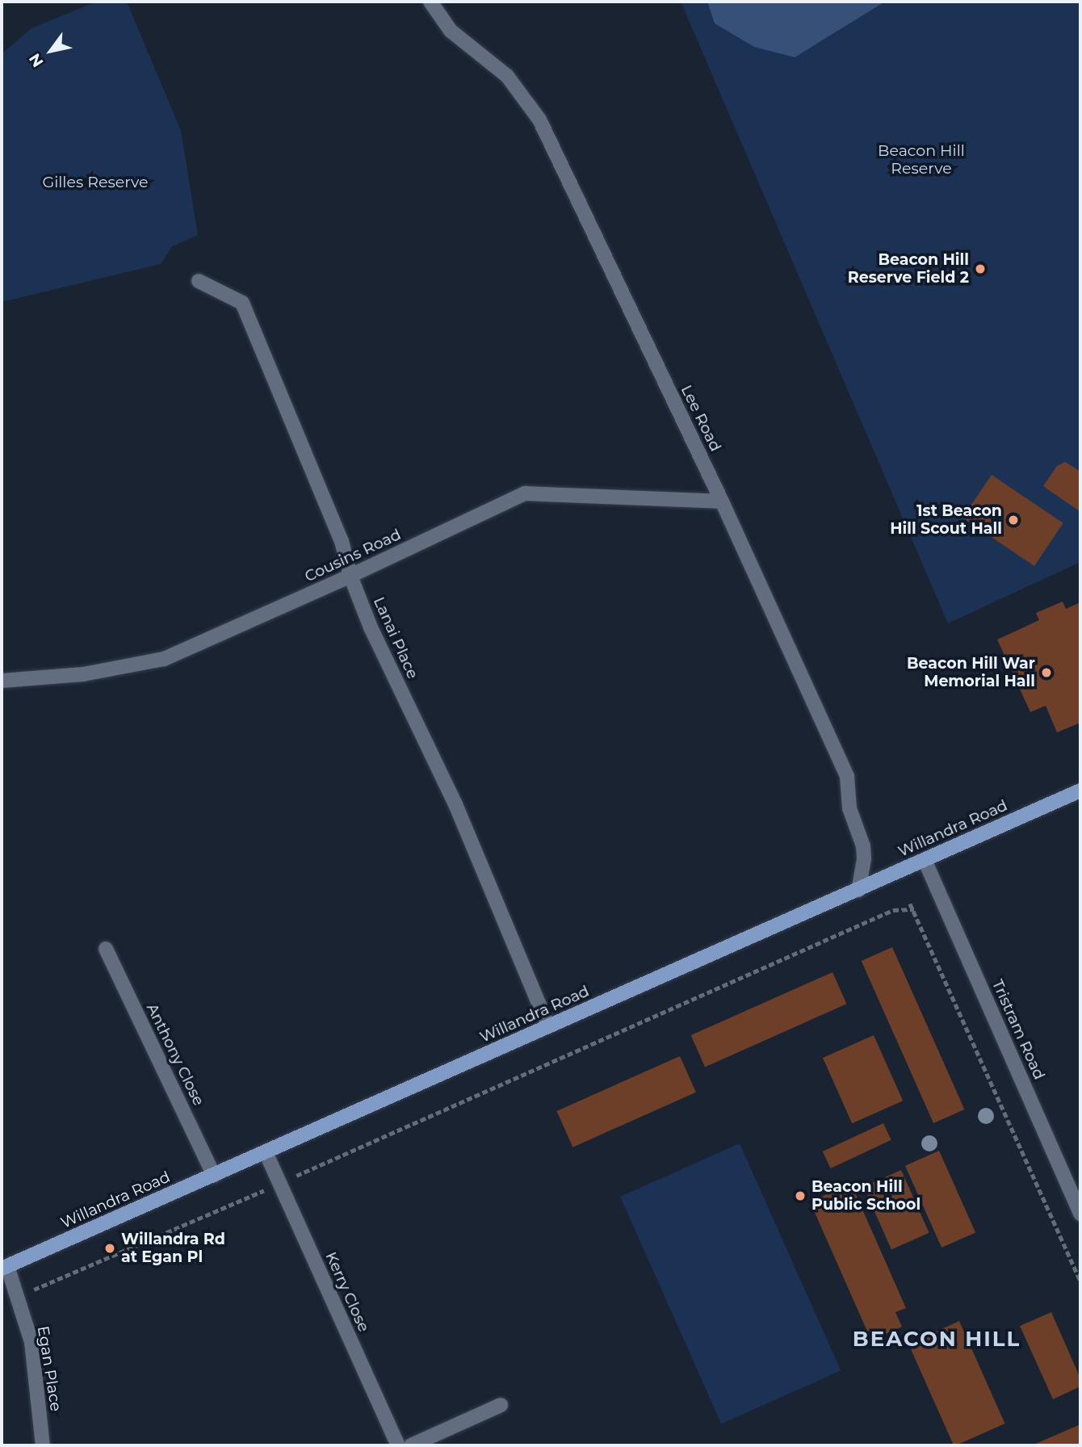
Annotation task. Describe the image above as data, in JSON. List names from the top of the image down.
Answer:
{
  "streets": {
    "main road": ["Willandra Road"],
    "street": [
      "Lee Road",
      "Cousins Road",
      "Lanai Place",
      "Tristram Road",
      "Anthony Close",
      "Kerry Close",
      "Egan Place"
    ]
  },
  "crossings": [
    ["Lee Road", "Cousins Road"],
    ["Lee Road", "Willandra Road"],
    ["Cousins Road", "Lanai Place"],
    ["Lanai Place", "Willandra Road"],
    ["Willandra Road", "Tristram Road"],
    ["Willandra Road", "Anthony Close"],
    ["Willandra Road", "Kerry Close"],
    ["Willandra Road", "Egan Place"]
  ],
  "districts": ["BEACON HILL"],
  "parks": ["Beacon Hill Reserve", "Gilles Reserve"],
  "places": [
    "Beacon Hill Reserve Field 2",
    "1st Beacon Hill Scout Hall",
    "Beacon Hill War Memorial Hall",
    "Beacon Hill Public School",
    "Willandra Rd at Egan Pl"
  ],
  "north": "bottom left"
}
